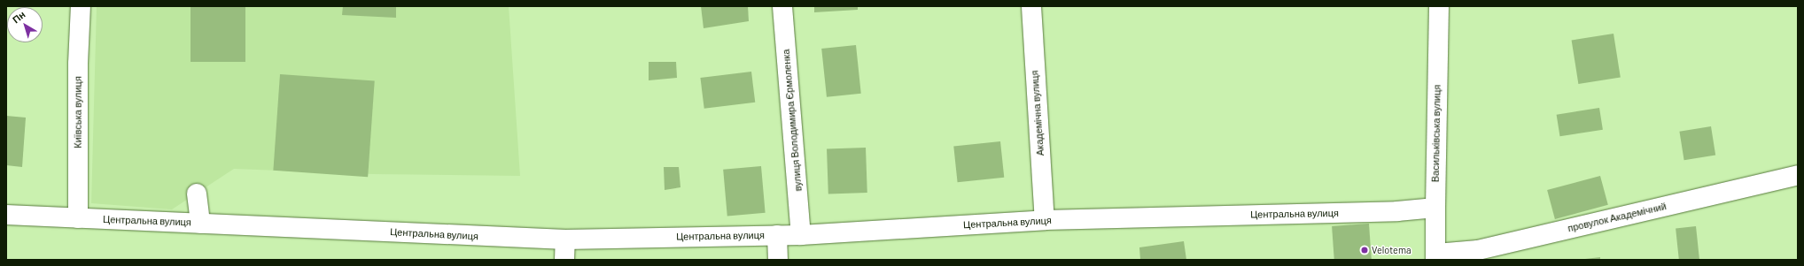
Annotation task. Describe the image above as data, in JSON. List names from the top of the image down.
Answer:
{
  "streets": {
    "street": [
      "Київська вулиця",
      "Академічна вулиця",
      "вулиця Володимира Єрмоленка",
      "Васильківська вулиця",
      "Центральна вулиця",
      "провулок Академічний"
    ]
  },
  "crossings": [
    ["Київська вулиця", "Центральна вулиця"],
    ["Академічна вулиця", "Центральна вулиця"],
    ["вулиця Володимира Єрмоленка", "Центральна вулиця"],
    ["Васильківська вулиця", "Центральна вулиця"],
    ["Васильківська вулиця", "провулок Академічний"]
  ],
  "places": ["Velotema"],
  "north": "top left"
}
